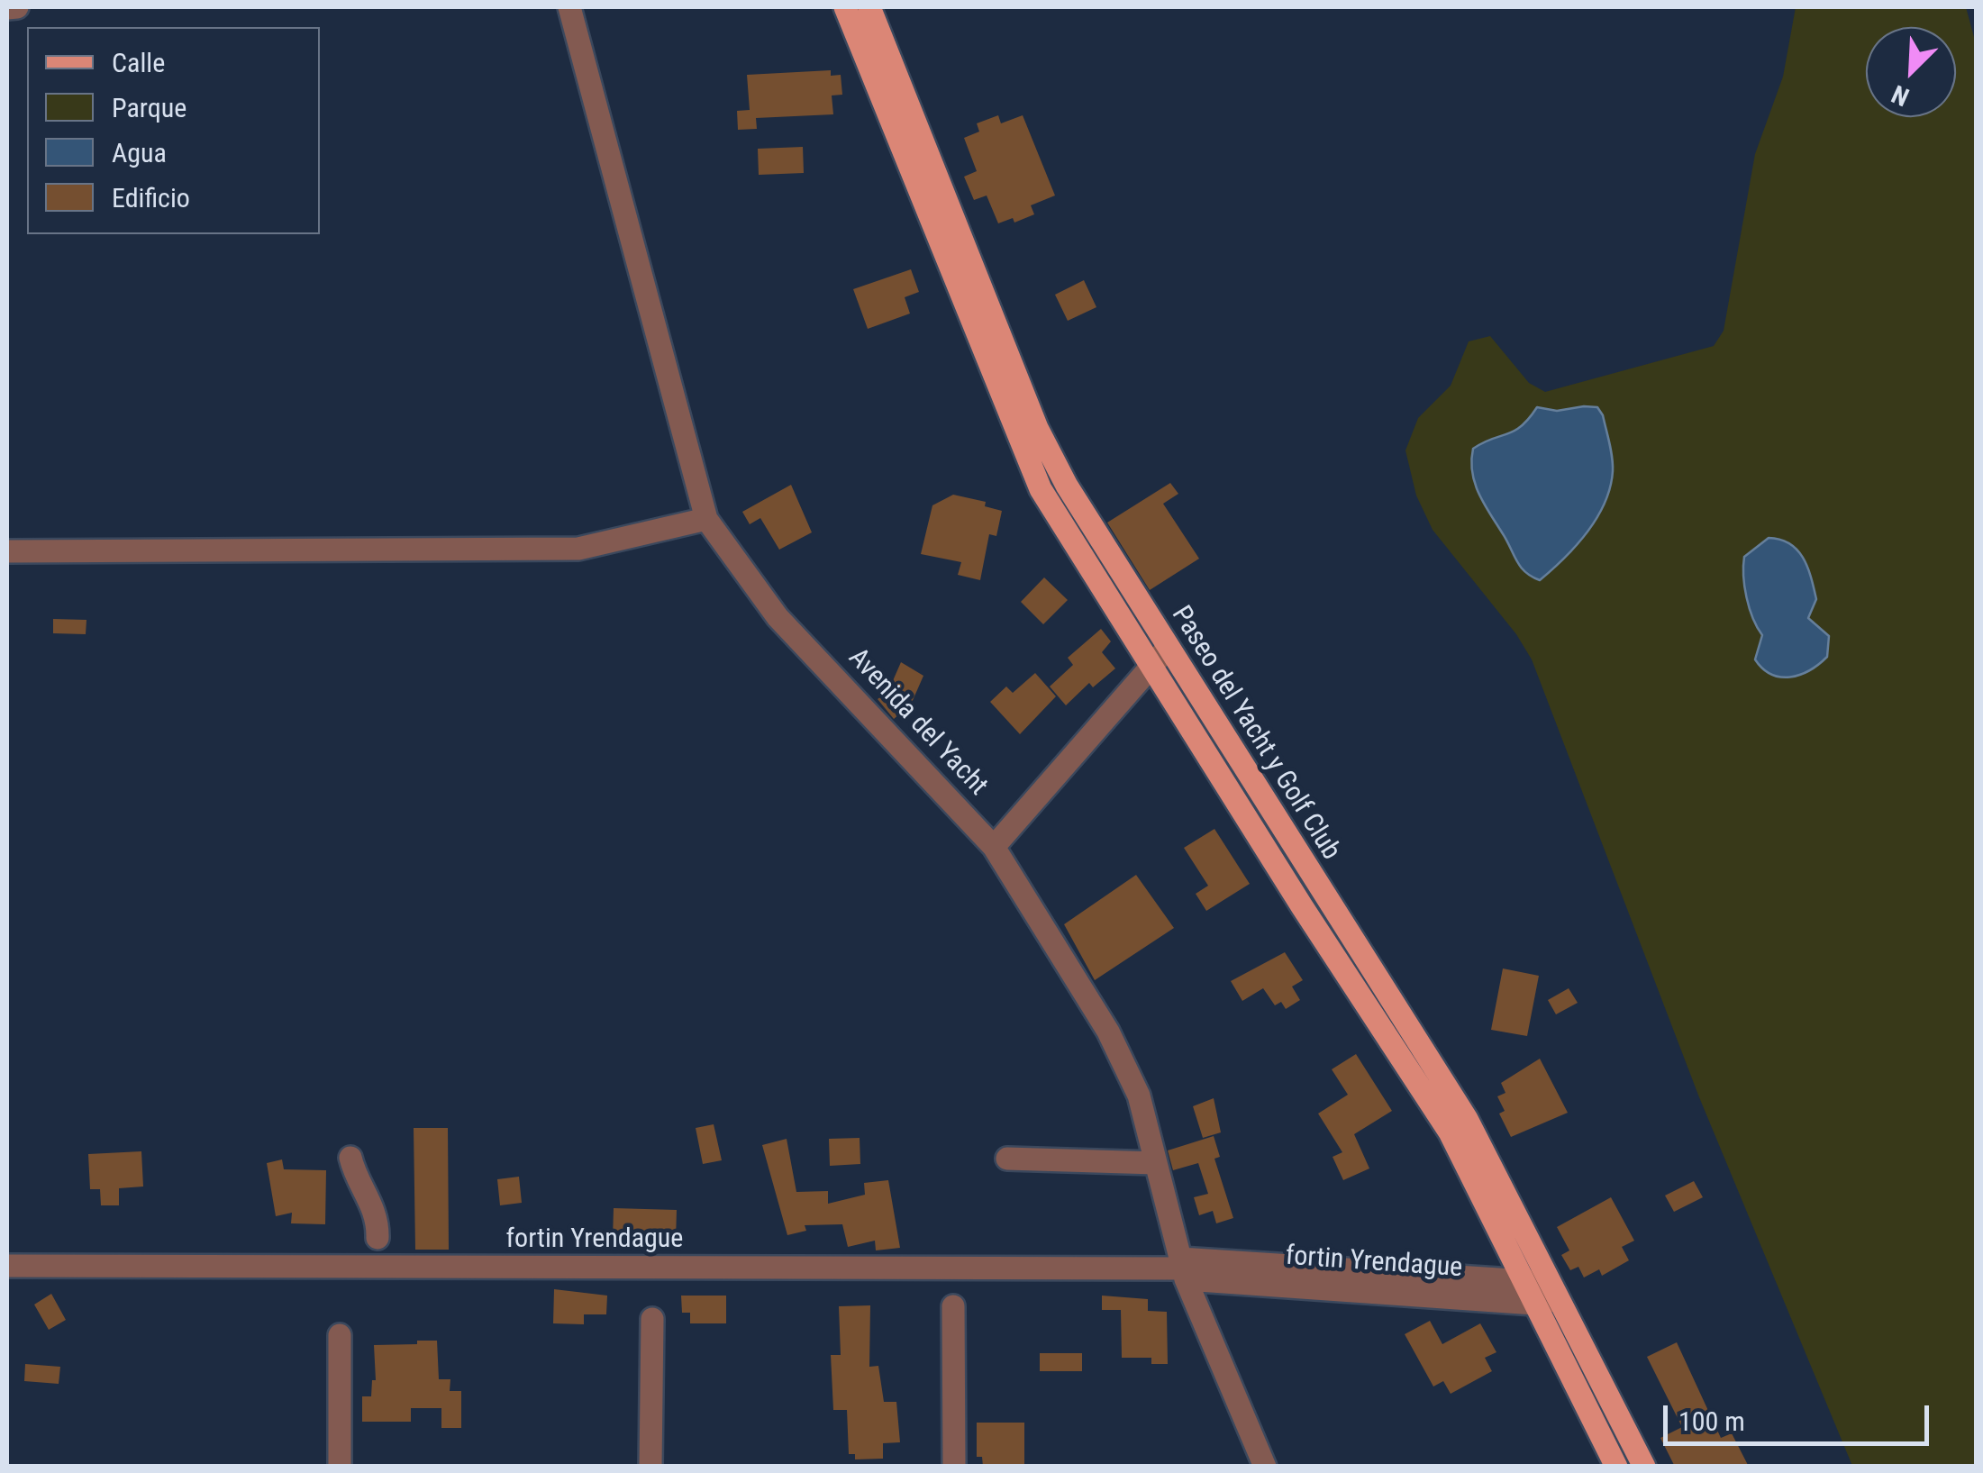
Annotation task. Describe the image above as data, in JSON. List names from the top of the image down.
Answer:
{
  "streets": {
    "main road": ["Paseo del Yacht y Golf Club"],
    "street": ["Avenida del Yacht", "fortin Yrendague"]
  },
  "crossings": [
    ["Avenida del Yacht", "fortin Yrendague"],
    ["Paseo del Yacht y Golf Club", "fortin Yrendague"]
  ],
  "legend": [
    "Calle",
    "Parque",
    "Agua",
    "Edificio"
  ],
  "scale_bar": "100 m",
  "north": "bottom left"
}
